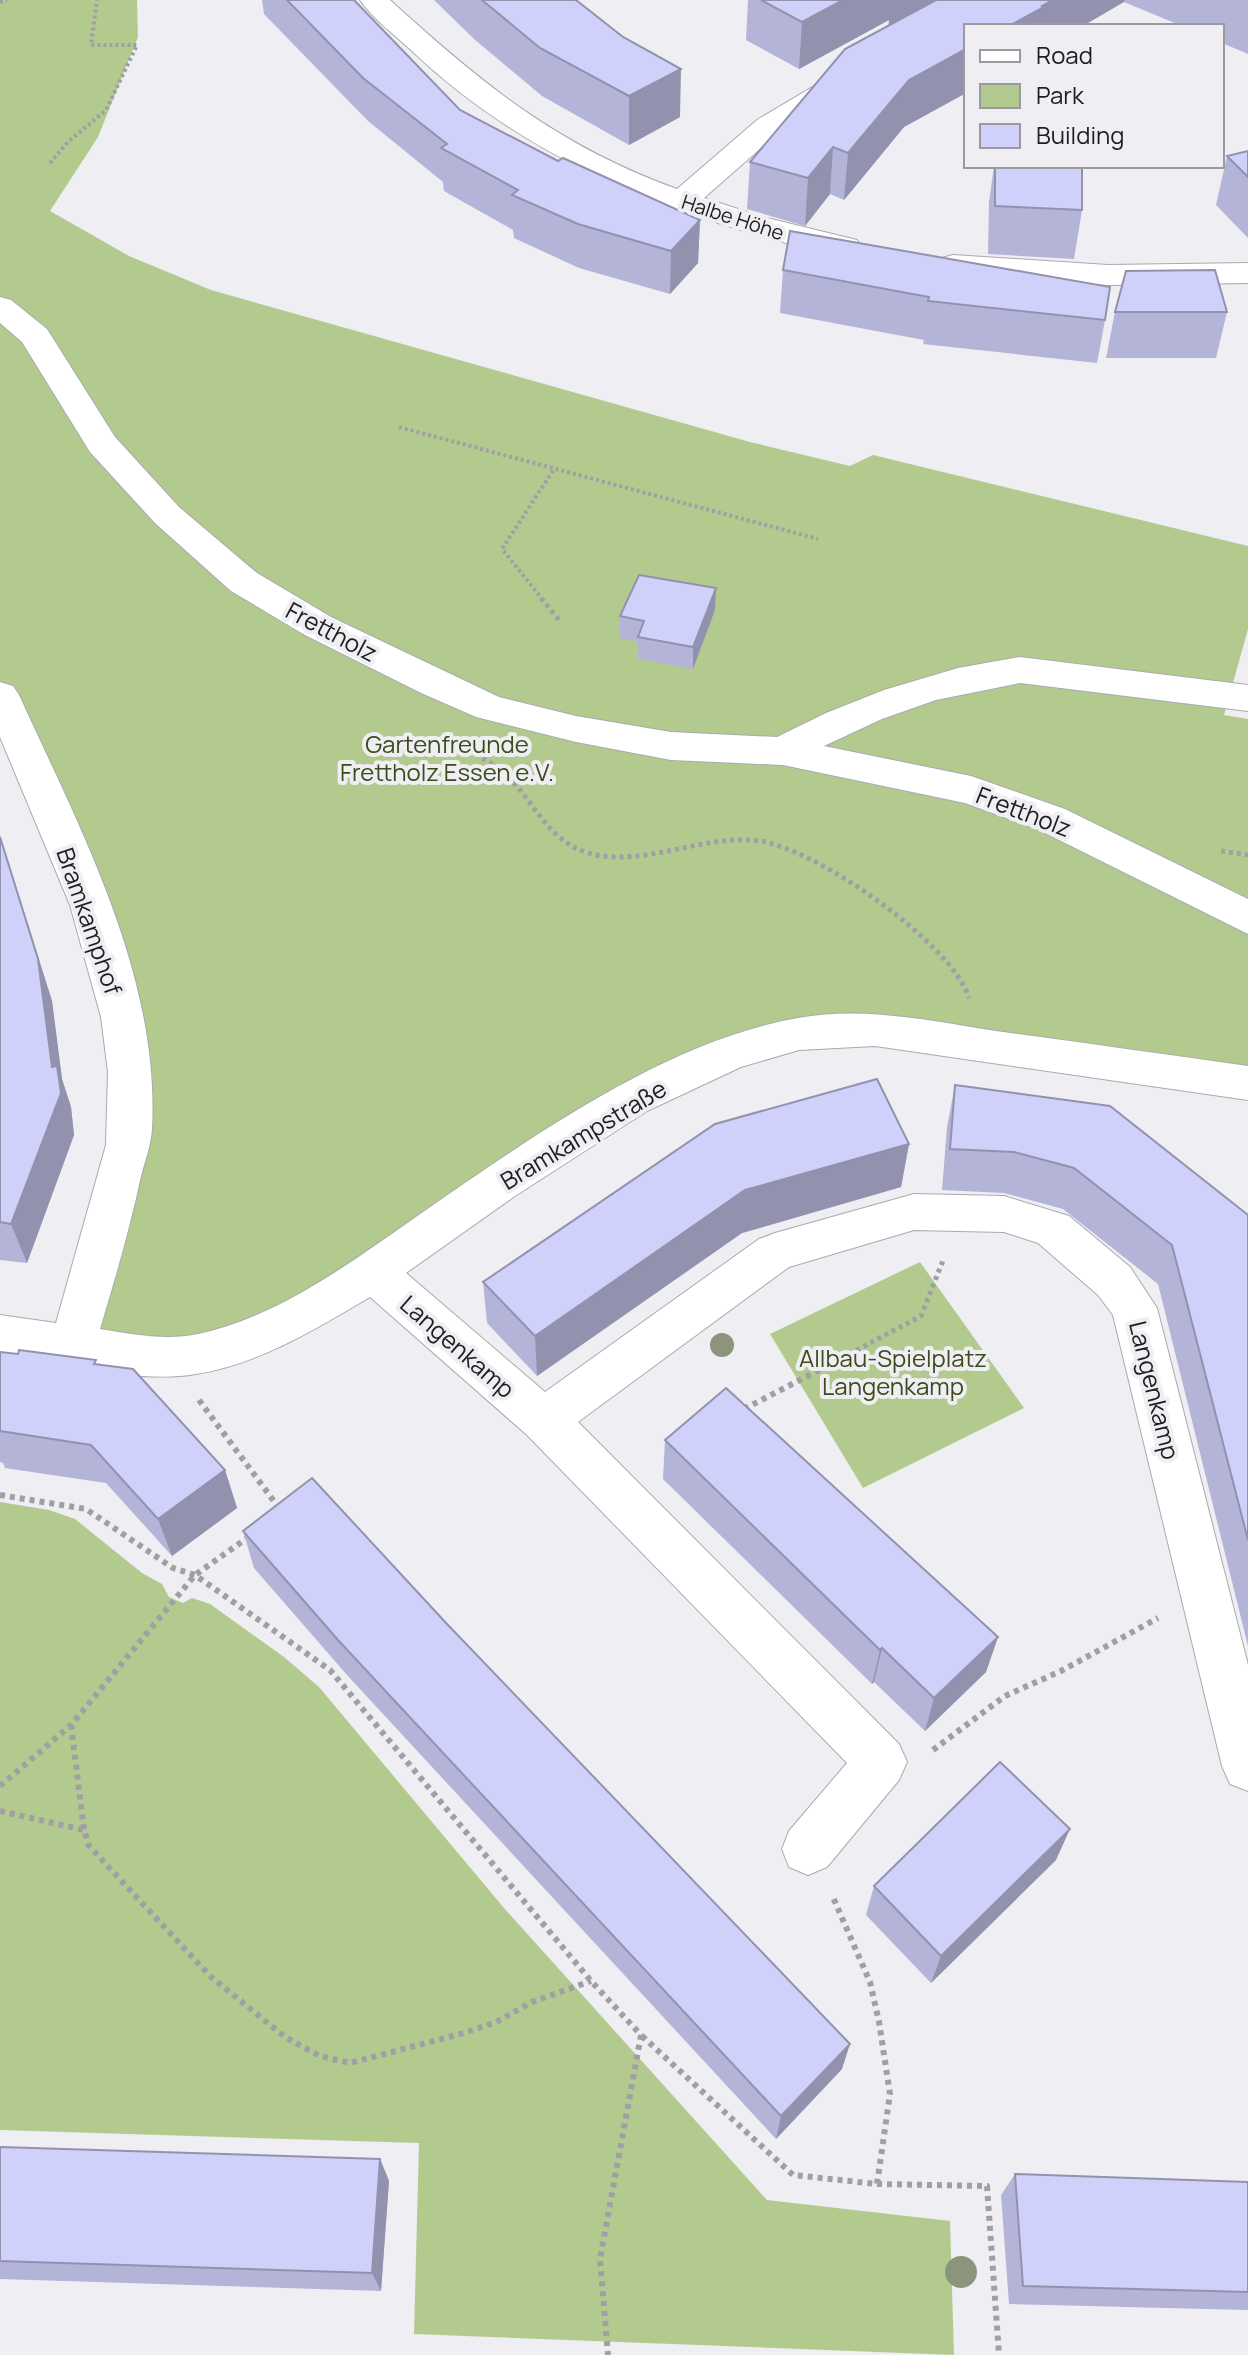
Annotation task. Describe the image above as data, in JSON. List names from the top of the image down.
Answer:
{
  "streets": {
    "street": [
      "Halbe Höhe",
      "Frettholz",
      "Bramkamphof",
      "Bramkampstraße",
      "Langenkamp"
    ]
  },
  "crossings": [
    ["Bramkamphof", "Bramkampstraße"],
    ["Bramkampstraße", "Langenkamp"]
  ],
  "parks": ["Gartenfreunde Frettholz Essen e.V.", "Allbau-Spielplatz Langenkamp"],
  "legend": ["Road", "Park", "Building"]
}
